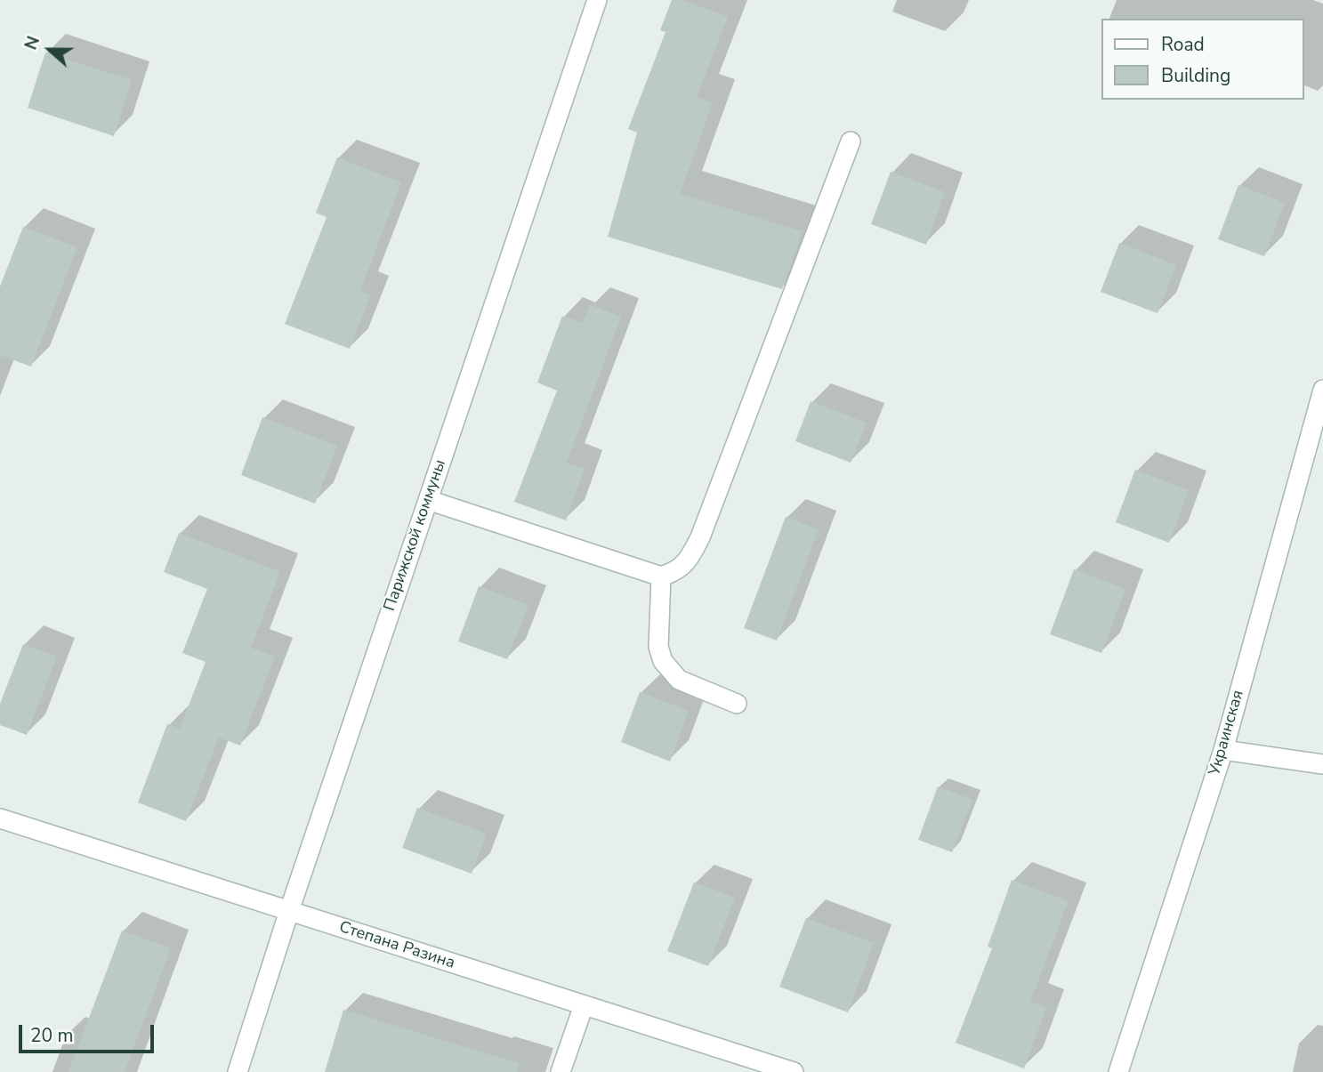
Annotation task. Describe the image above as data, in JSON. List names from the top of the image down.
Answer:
{
  "streets": {
    "street": ["Парижской коммуны", "Украинская", "Степана Разина"]
  },
  "crossings": [
    ["Парижской коммуны", "Степана Разина"]
  ],
  "legend": ["Road", "Building"],
  "scale_bar": "20 m",
  "north": "left"
}
